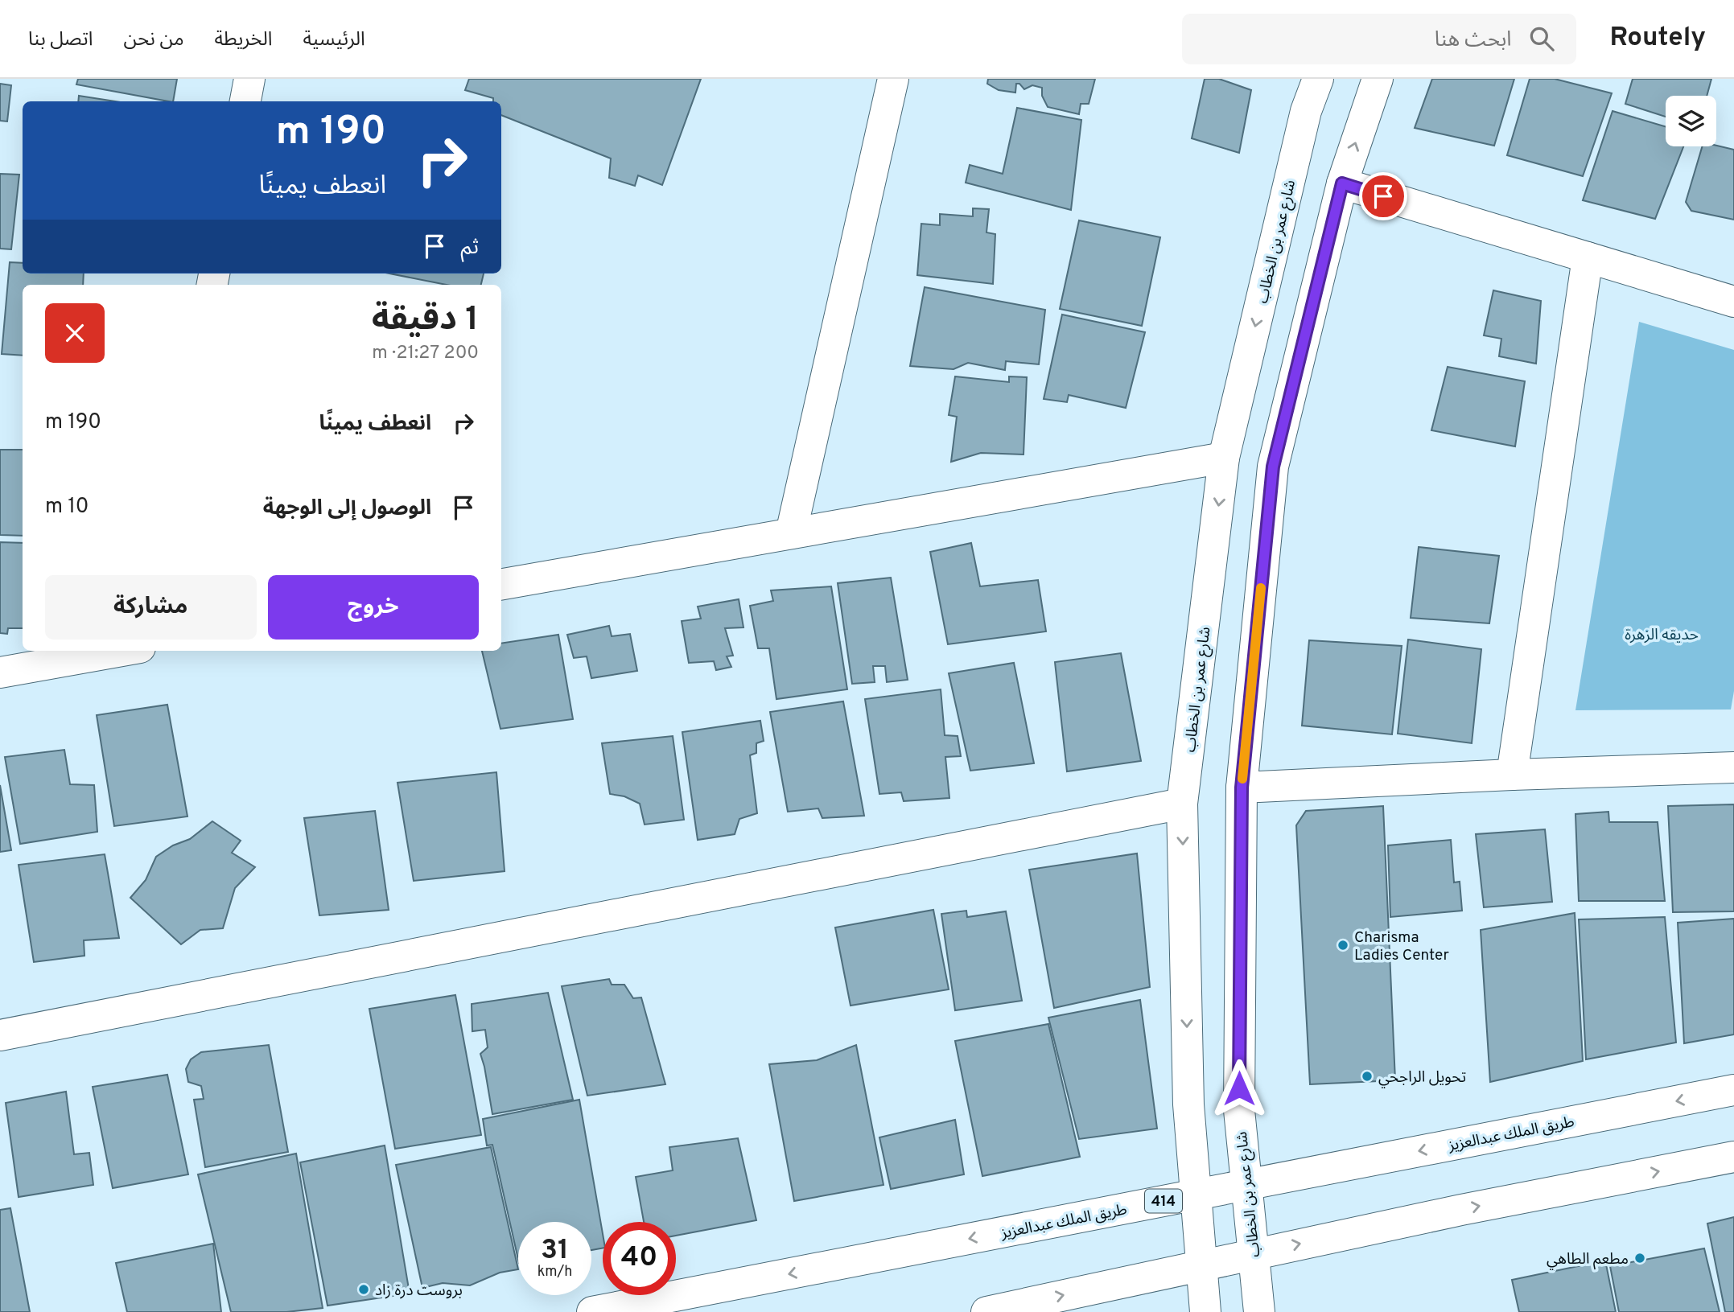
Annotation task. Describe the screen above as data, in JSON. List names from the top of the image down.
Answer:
{
  "streets": {
    "main road": ["شارع عمر بن الخطاب", "طريق الملك عبدالعزيز", "414"]
  },
  "crossings": [
    ["شارع عمر بن الخطاب", "طريق الملك عبدالعزيز"]
  ],
  "parks": ["حديقه الزهرة"],
  "places": [
    "Charisma Ladies Center",
    "تحويل الراجحي",
    "مطعم الطاهي",
    "بروست درة زاد"
  ],
  "page": {
    "header": "Routely",
    "search": "ابحث هنا",
    "nav": [
      "الرئيسية",
      "الخريطة",
      "من نحن",
      "اتصل بنا"
    ],
    "turn": ["190 m", "انعطف يمينًا"],
    "then": "ثم",
    "heading": ["1 دقيقة", "200 m · 21:27"],
    "list": [
      {
        "name": "انعطف يمينًا",
        "value": "190 m"
      },
      {
        "name": "الوصول إلى الوجهة",
        "value": "10 m"
      }
    ],
    "buttons": ["خروج", "مشاركة"],
    "speed": "31 km/h",
    "limit": "40"
  }
}
